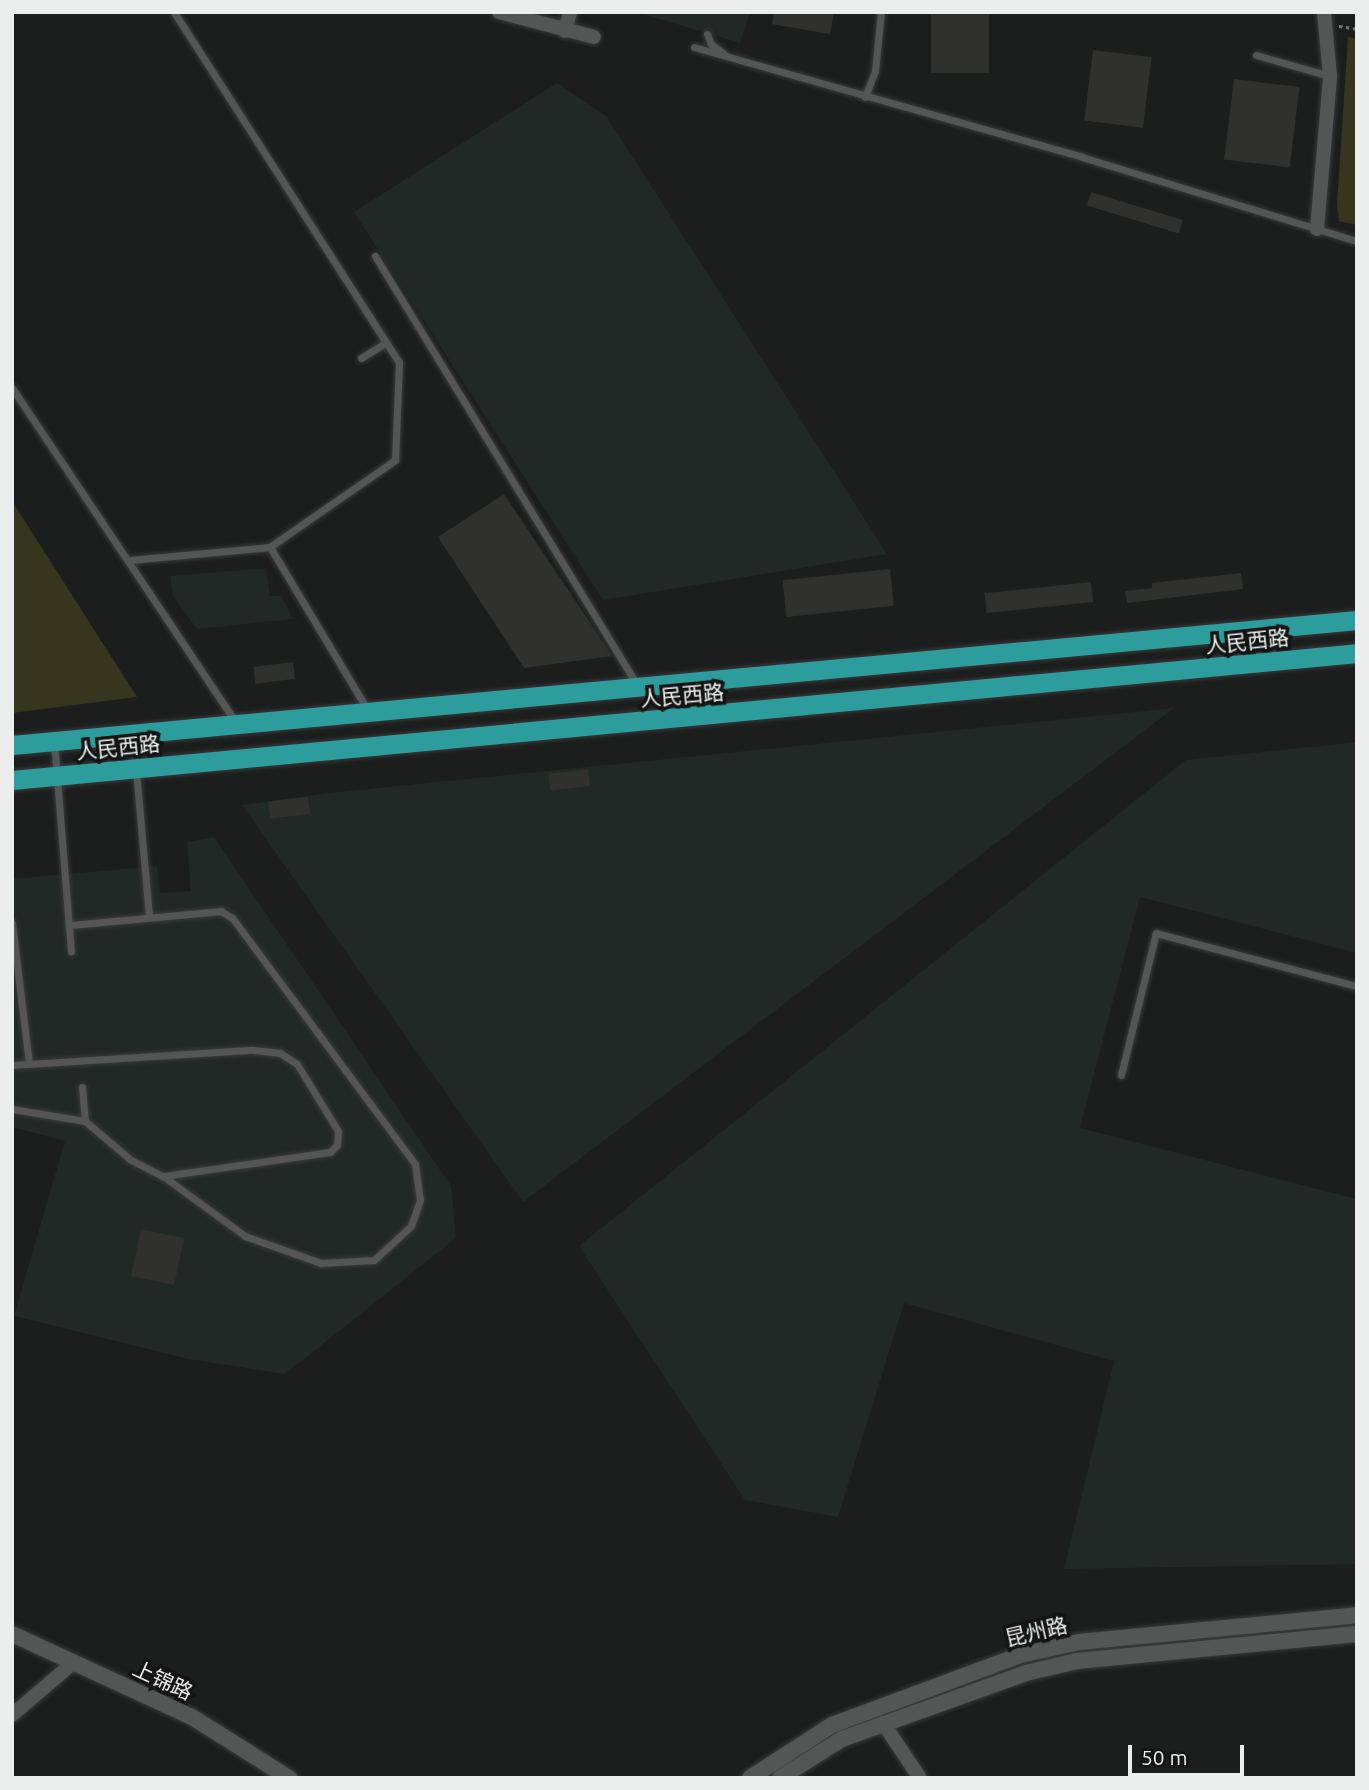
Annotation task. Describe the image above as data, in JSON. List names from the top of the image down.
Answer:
{
  "streets": {
    "main road": ["人民西路"],
    "street": ["昆州路", "上锦路"]
  },
  "scale_bar": "50 m"
}
